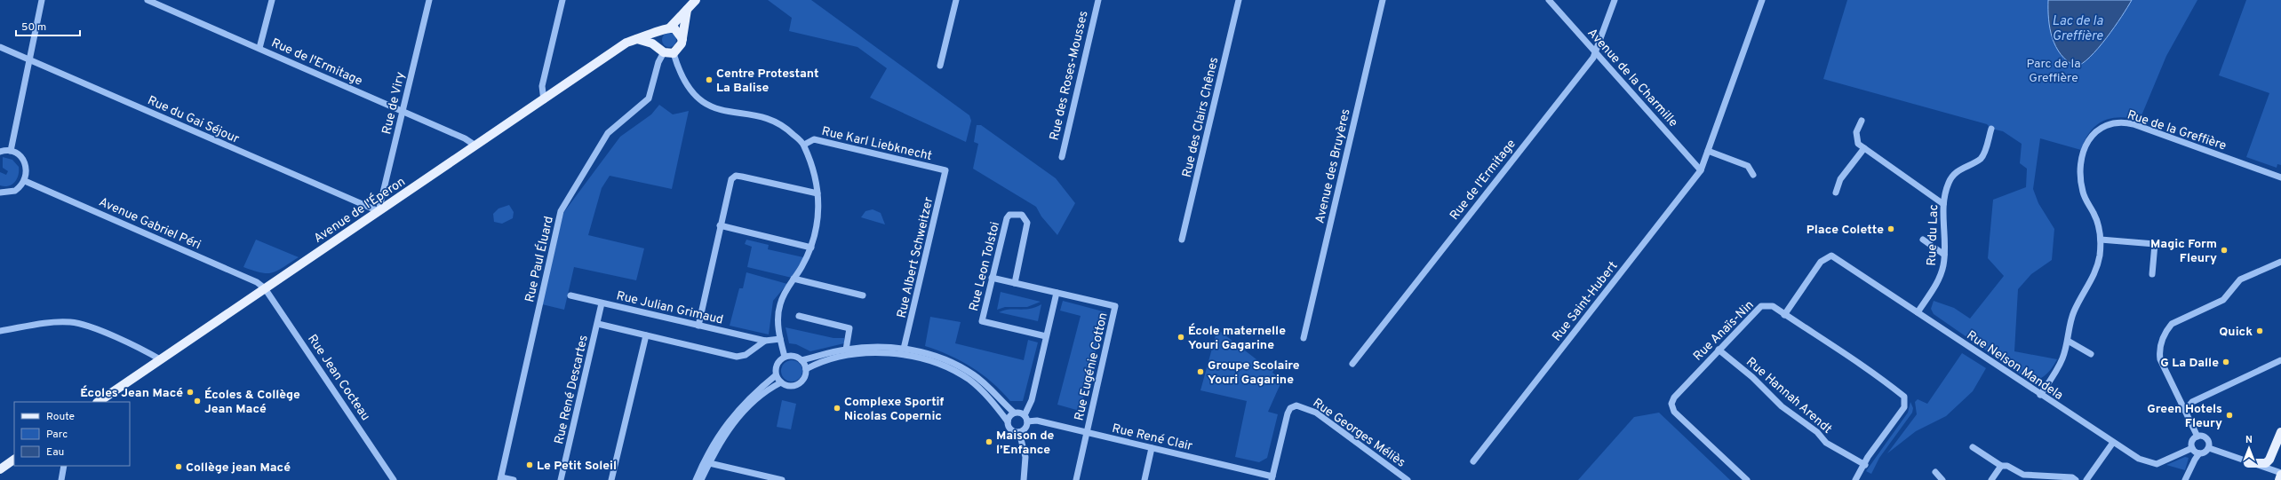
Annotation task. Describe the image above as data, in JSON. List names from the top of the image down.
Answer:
{
  "streets": {
    "main road": ["Avenue de l'Éperon"],
    "street": [
      "Rue de l'Ermitage",
      "Rue des Roses-Mousses",
      "Avenue de la Charmille",
      "Rue de Viry",
      "Rue des Clairs Chênes",
      "Rue du Gai Séjour",
      "Rue de la Greffière",
      "Rue Karl Liebknecht",
      "Avenue des Bruyères",
      "Avenue Gabriel Péri",
      "Rue du Lac",
      "Rue Albert Schweitzer",
      "Rue Paul Éluard",
      "Rue Leon Tolstoi",
      "Rue Saint-Hubert",
      "Rue Julian Grimaud",
      "Rue Anaïs-Nin",
      "Rue Nelson Mandela",
      "Rue Eugénie Cotton",
      "Rue Jean Cocteau",
      "Rue René Descartes",
      "Rue Hannah Arendt",
      "Rue Georges Méliès",
      "Rue René Clair"
    ]
  },
  "crossings": [
    ["Rue de l'Ermitage", "Avenue de la Charmille"],
    ["Rue de l'Ermitage", "Rue de Viry"],
    ["Rue de l'Ermitage", "Avenue de l'Éperon"],
    ["Avenue de la Charmille", "Rue Saint-Hubert"],
    ["Rue de Viry", "Rue du Gai Séjour"],
    ["Rue de Viry", "Avenue de l'Éperon"],
    ["Rue du Gai Séjour", "Avenue de l'Éperon"],
    ["Rue de la Greffière", "Rue Nelson Mandela"],
    ["Rue Karl Liebknecht", "Rue Albert Schweitzer"],
    ["Avenue de l'Éperon", "Avenue Gabriel Péri"],
    ["Avenue de l'Éperon", "Rue Paul Éluard"],
    ["Avenue de l'Éperon", "Rue Jean Cocteau"],
    ["Avenue Gabriel Péri", "Rue Jean Cocteau"],
    ["Rue du Lac", "Rue Nelson Mandela"],
    ["Rue Julian Grimaud", "Rue René Descartes"],
    ["Rue Anaïs-Nin", "Rue Nelson Mandela"],
    ["Rue Anaïs-Nin", "Rue Hannah Arendt"],
    ["Rue Eugénie Cotton", "Rue René Clair"],
    ["Rue Georges Méliès", "Rue René Clair"]
  ],
  "water": ["Lac de la Greffière"],
  "parks": ["Parc de la Greffière"],
  "places": [
    "Centre Protestant La Balise",
    "Place Colette",
    "Magic Form Fleury",
    "Quick",
    "École maternelle Youri Gagarine",
    "G La Dalle",
    "Groupe Scolaire Youri Gagarine",
    "Écoles Jean Macé",
    "Écoles & Collège Jean Macé",
    "Complexe Sportif Nicolas Copernic",
    "Green Hotels Fleury",
    "Maison de l’Enfance",
    "Le Petit Soleil",
    "Collège jean Macé"
  ],
  "legend": ["Route", "Parc", "Eau"],
  "scale_bar": "50 m",
  "north": "top"
}
